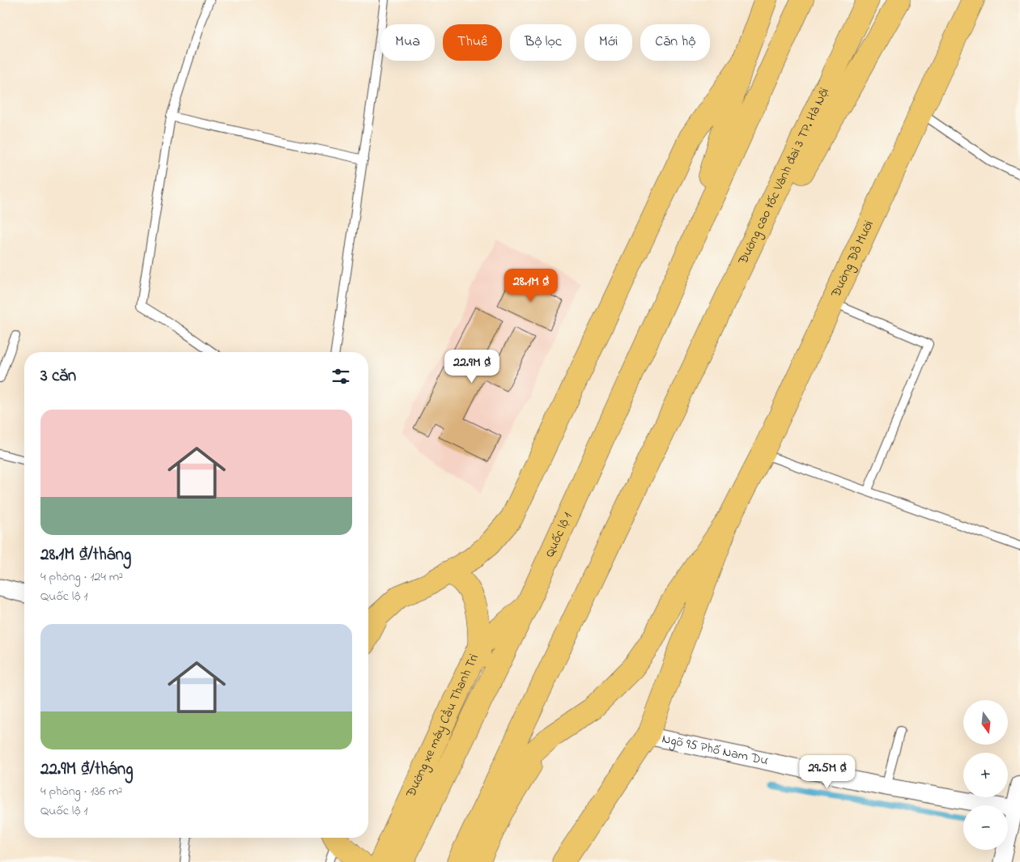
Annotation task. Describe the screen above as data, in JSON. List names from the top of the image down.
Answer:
{
  "streets": {
    "main road": [
      "Đường cao tốc Vành đai 3 TP. Hà Nội",
      "Đường Đỗ Mười",
      "Quốc lộ 1",
      "Đường xe máy Cầu Thanh Trì"
    ],
    "street": ["Ngõ 95 Phố Nam Dư"]
  },
  "crossings": [
    ["Quốc lộ 1", "Đường xe máy Cầu Thanh Trì"]
  ],
  "north": "bottom",
  "page": {
    "chip": [
      "Mua",
      "Thuê",
      "Bộ lọc",
      "Mới",
      "Căn hộ"
    ],
    "price": ["28.1M ₫", "22.9M ₫", "29.5M ₫"],
    "heading": "3 căn",
    "list": [
      {
        "name": "28.1M ₫/tháng",
        "note": "4 phòng · 124 m² · Quốc lộ 1"
      },
      {
        "name": "22.9M ₫/tháng",
        "note": "4 phòng · 136 m² · Quốc lộ 1"
      }
    ],
    "map_buttons": ["+", "−"]
  }
}
